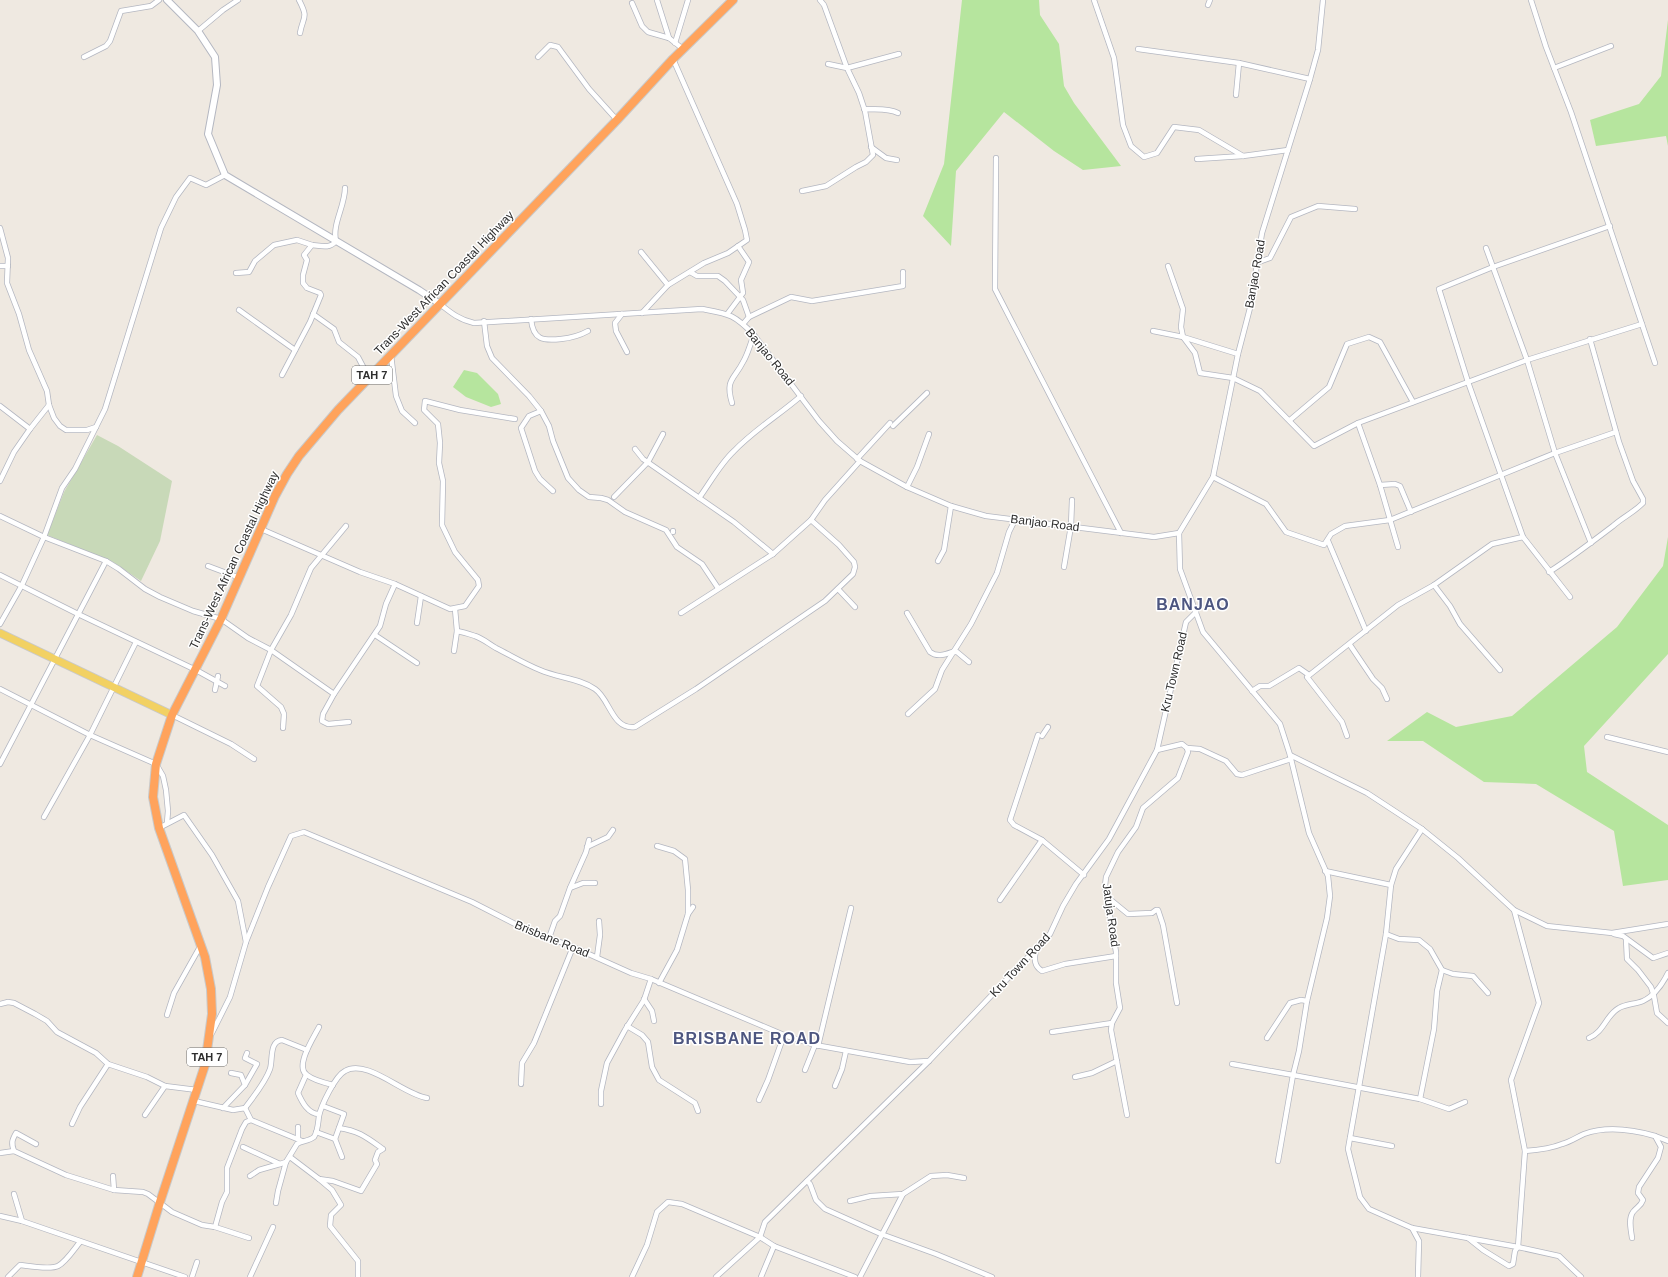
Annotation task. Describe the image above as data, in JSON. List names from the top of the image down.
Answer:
{
  "streets": {
    "highway": ["Trans-West African Coastal Highway", "TAH 7"],
    "street": [
      "Banjao Road",
      "Kru Town Road",
      "Jatuja Road",
      "Brisbane Road"
    ]
  },
  "crossings": [
    ["Banjao Road", "Trans-West African Coastal Highway"],
    ["Trans-West African Coastal Highway", "Brisbane Road"],
    ["Kru Town Road", "Brisbane Road"]
  ],
  "districts": ["BANJAO", "BRISBANE ROAD"]
}
